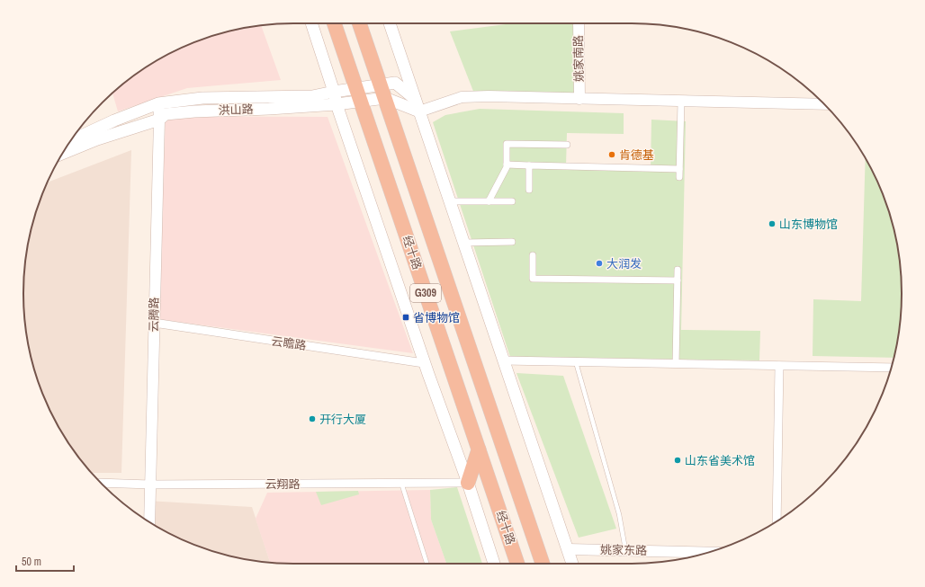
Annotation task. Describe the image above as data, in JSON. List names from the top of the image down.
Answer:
{
  "streets": {
    "highway": ["经十路", "G309"],
    "main road": ["洪山路"],
    "street": [
      "姚家南路",
      "云腾路",
      "云瞻路",
      "云翔路",
      "姚家东路"
    ]
  },
  "crossings": [
    ["洪山路", "经十路"],
    ["洪山路", "云腾路"],
    ["经十路", "云瞻路"],
    ["经十路", "云翔路"],
    ["云腾路", "云瞻路"],
    ["云腾路", "云翔路"]
  ],
  "places": {
    "other": [
      "肯德基",
      "山东博物馆",
      "大润发",
      "开行大厦",
      "山东省美术馆"
    ],
    "transit": ["省博物馆"]
  },
  "scale_bar": "50 m"
}
